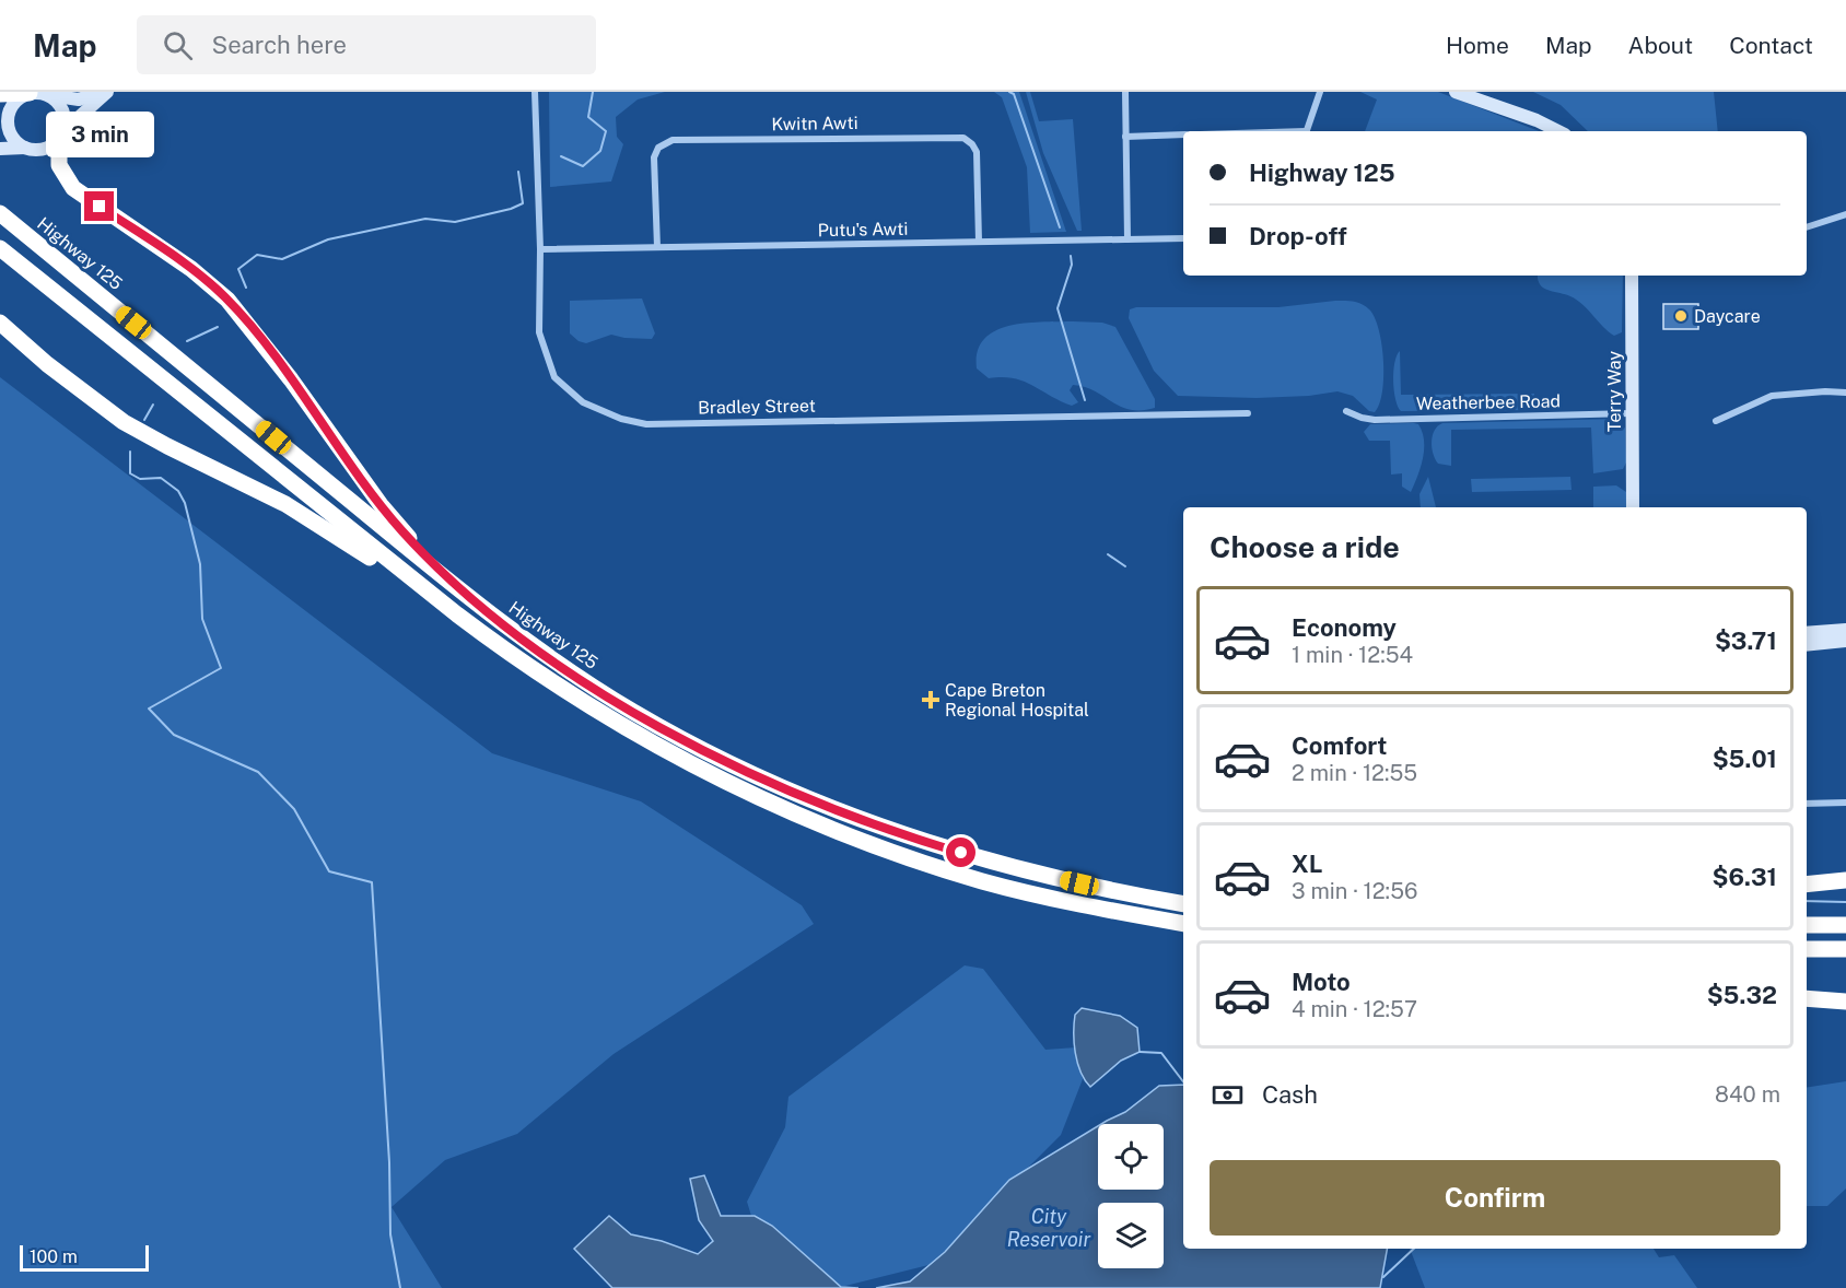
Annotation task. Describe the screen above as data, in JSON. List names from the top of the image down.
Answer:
{
  "streets": {
    "highway": ["Highway 125"],
    "street": [
      "Kwitn Awti",
      "Putu's Awti",
      "Terry Way",
      "Weatherbee Road",
      "Bradley Street"
    ]
  },
  "crossings": [
    ["Kwitn Awti", "Putu's Awti"],
    ["Putu's Awti", "Bradley Street"],
    ["Terry Way", "Weatherbee Road"]
  ],
  "water": ["City Reservoir"],
  "places": {
    "other": ["Daycare"],
    "health": ["Cape Breton Regional Hospital"]
  },
  "scale_bar": "100 m",
  "page": {
    "header": "Map",
    "search": "Search here",
    "nav": [
      "Home",
      "Map",
      "About",
      "Contact"
    ],
    "bubble": "3 min",
    "banner": ["Highway 125", "Drop-off"],
    "heading": "Choose a ride",
    "list": [
      {
        "name": "Economy",
        "note": "1 min · 12:54",
        "value": "$3.71"
      },
      {
        "name": "Comfort",
        "note": "2 min · 12:55",
        "value": "$5.01"
      },
      {
        "name": "XL",
        "note": "3 min · 12:56",
        "value": "$6.31"
      },
      {
        "name": "Moto",
        "note": "4 min · 12:57",
        "value": "$5.32"
      }
    ],
    "pay": ["Cash", "840 m"],
    "buttons": "Confirm",
    "scale": "100 m"
  }
}
